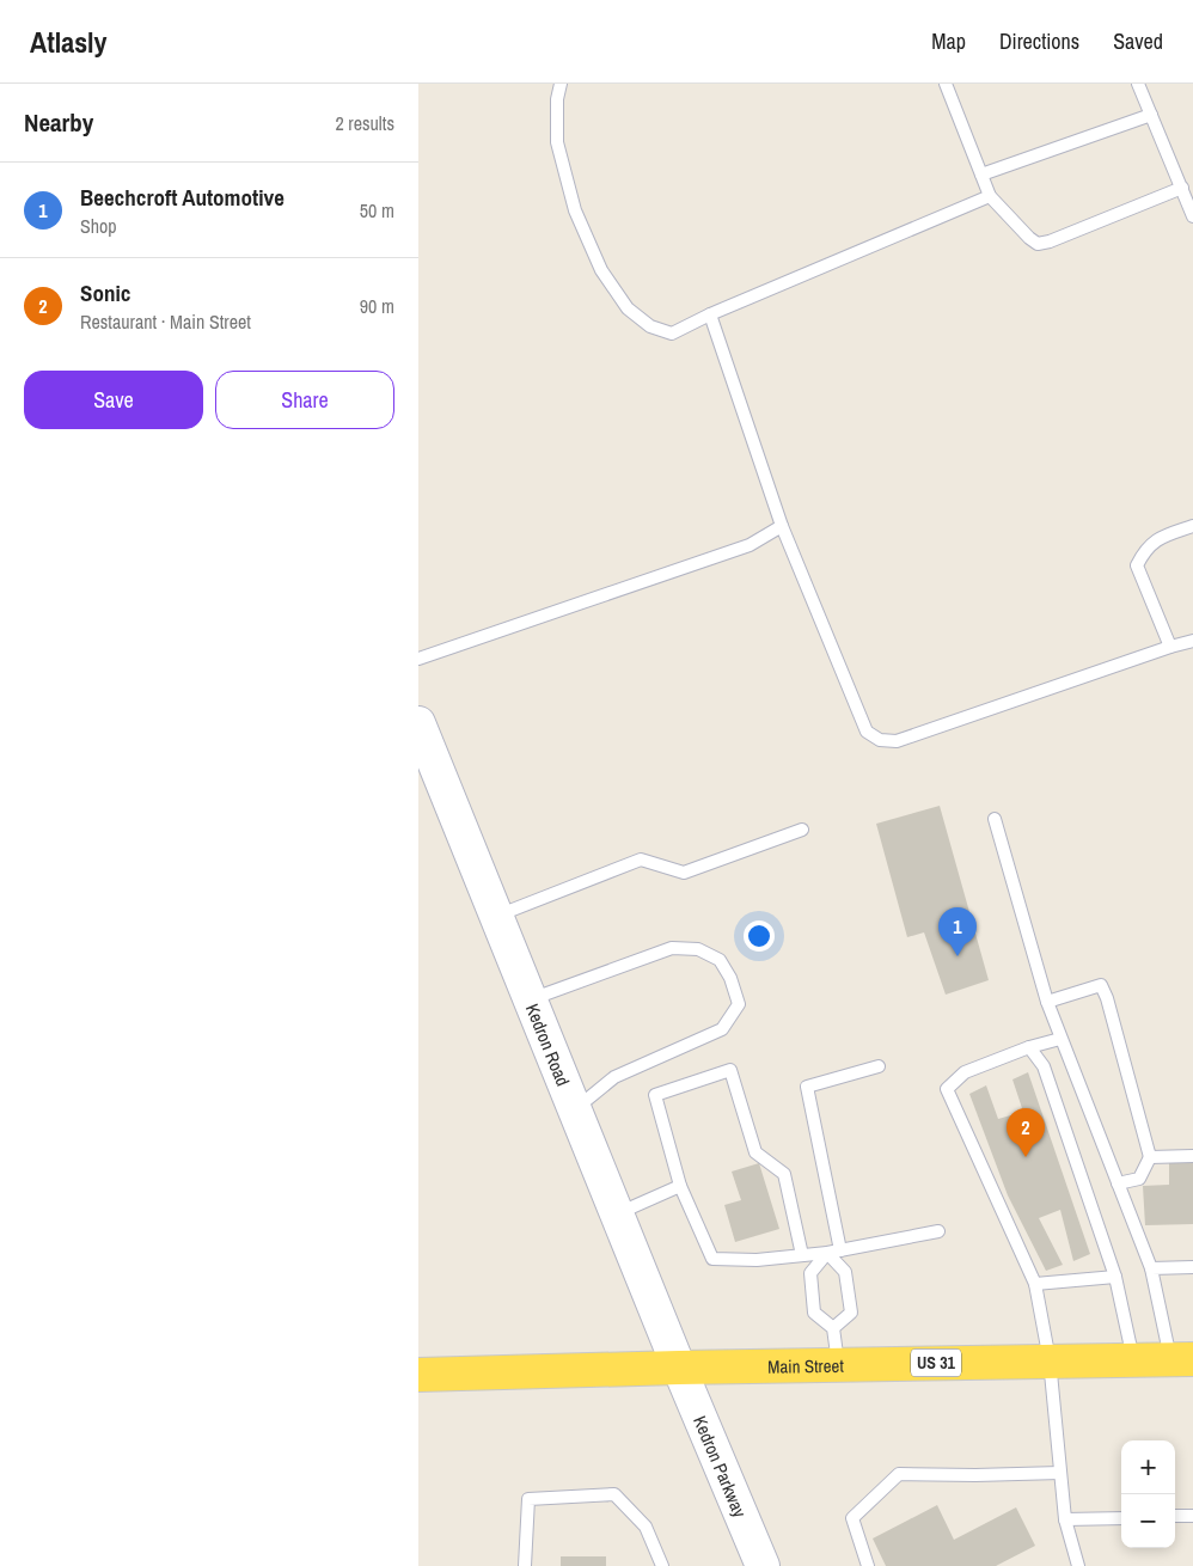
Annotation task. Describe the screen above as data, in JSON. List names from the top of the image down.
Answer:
{
  "streets": {
    "main road": [
      "Kedron Road",
      "US 31",
      "Main Street",
      "Kedron Parkway"
    ]
  },
  "crossings": [
    ["Kedron Road", "Main Street"],
    ["Kedron Road", "Kedron Parkway"],
    ["Main Street", "Kedron Parkway"]
  ],
  "page": {
    "header": "Atlasly",
    "nav": ["Map", "Directions", "Saved"],
    "heading": ["Nearby", "2 results"],
    "list": [
      {
        "mark": "1",
        "name": "Beechcroft Automotive",
        "note": "Shop",
        "value": "50 m"
      },
      {
        "mark": "2",
        "name": "Sonic",
        "note": "Restaurant · Main Street",
        "value": "90 m"
      }
    ],
    "buttons": ["Save", "Share"],
    "pins": ["1", "2"],
    "map_buttons": ["+", "−"]
  }
}
